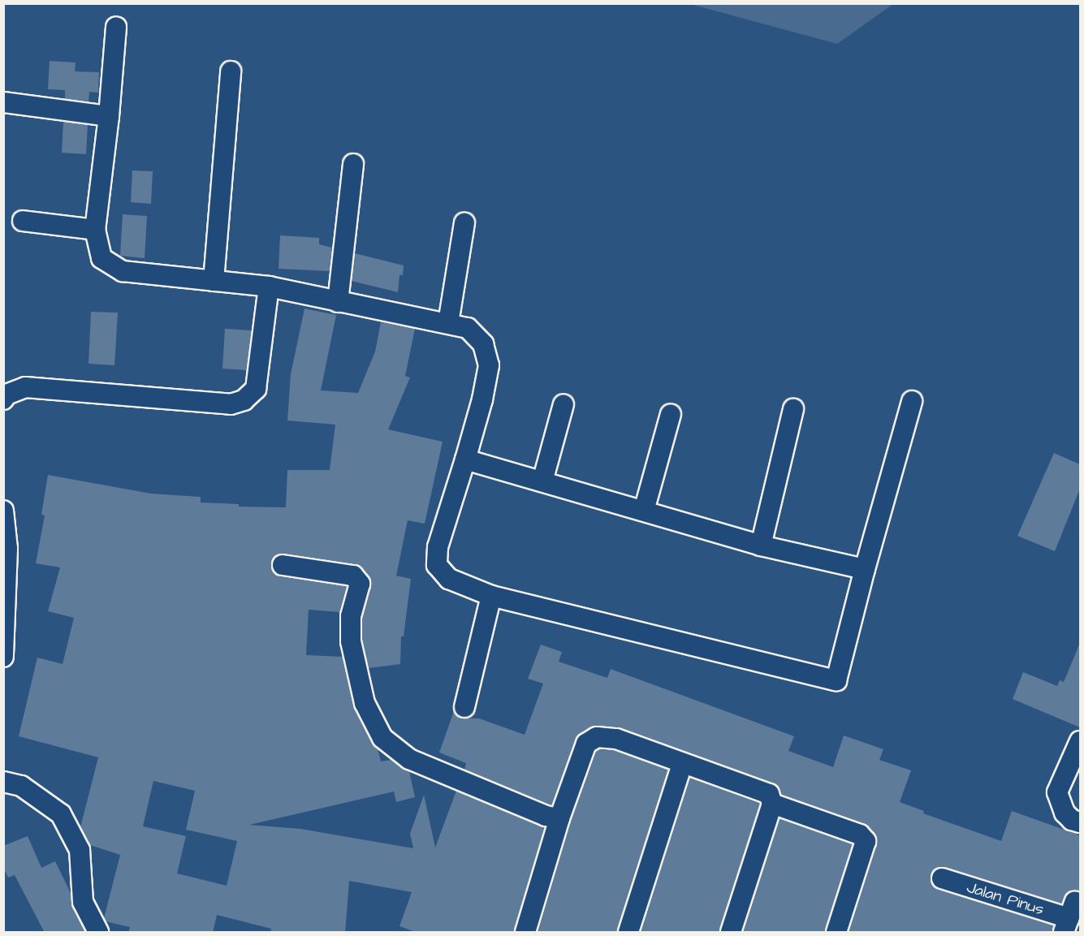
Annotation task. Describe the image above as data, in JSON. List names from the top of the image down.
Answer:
{
  "streets": {
    "street": ["Jalan Pinus"]
  }
}
